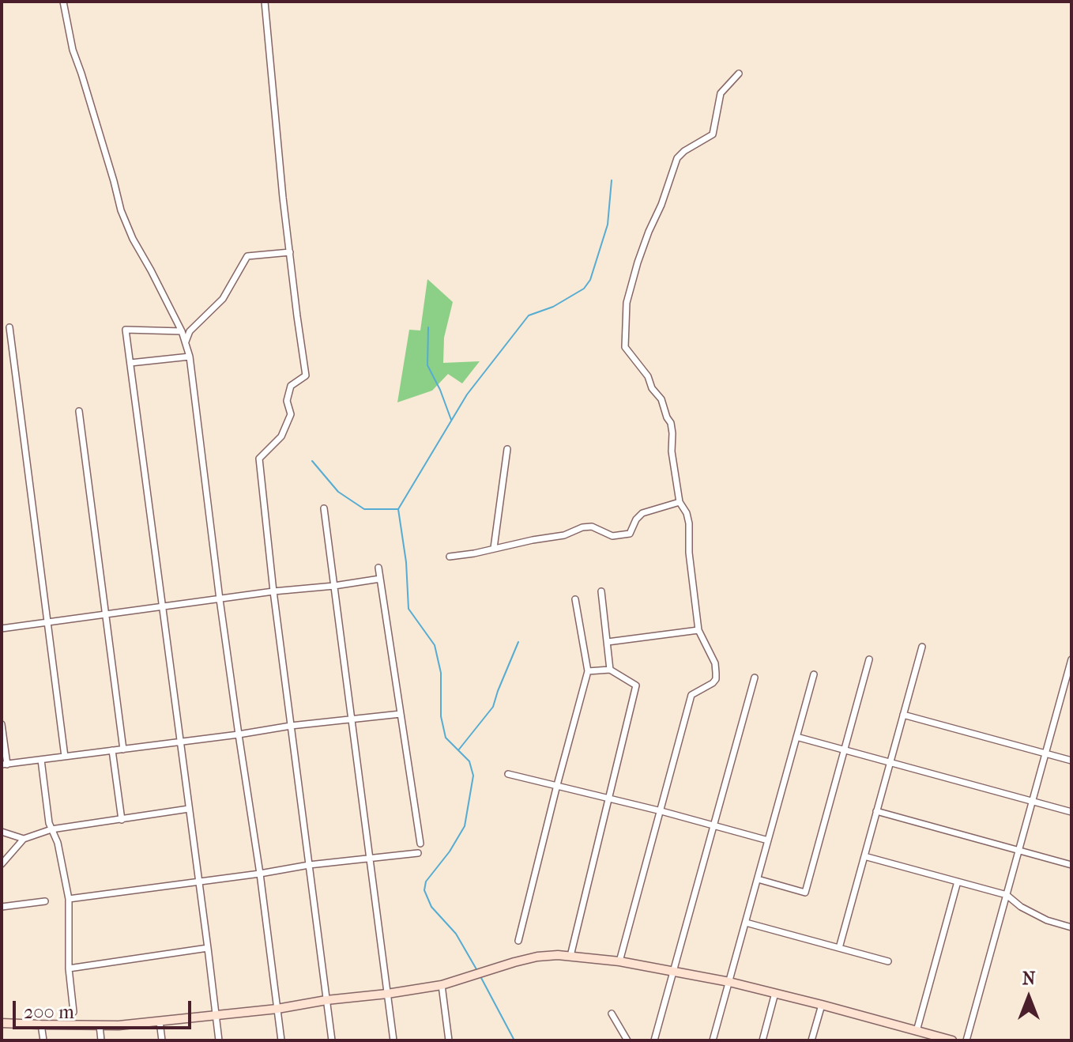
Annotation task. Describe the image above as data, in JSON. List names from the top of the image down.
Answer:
{
  "scale_bar": "200 m",
  "north": "top"
}
